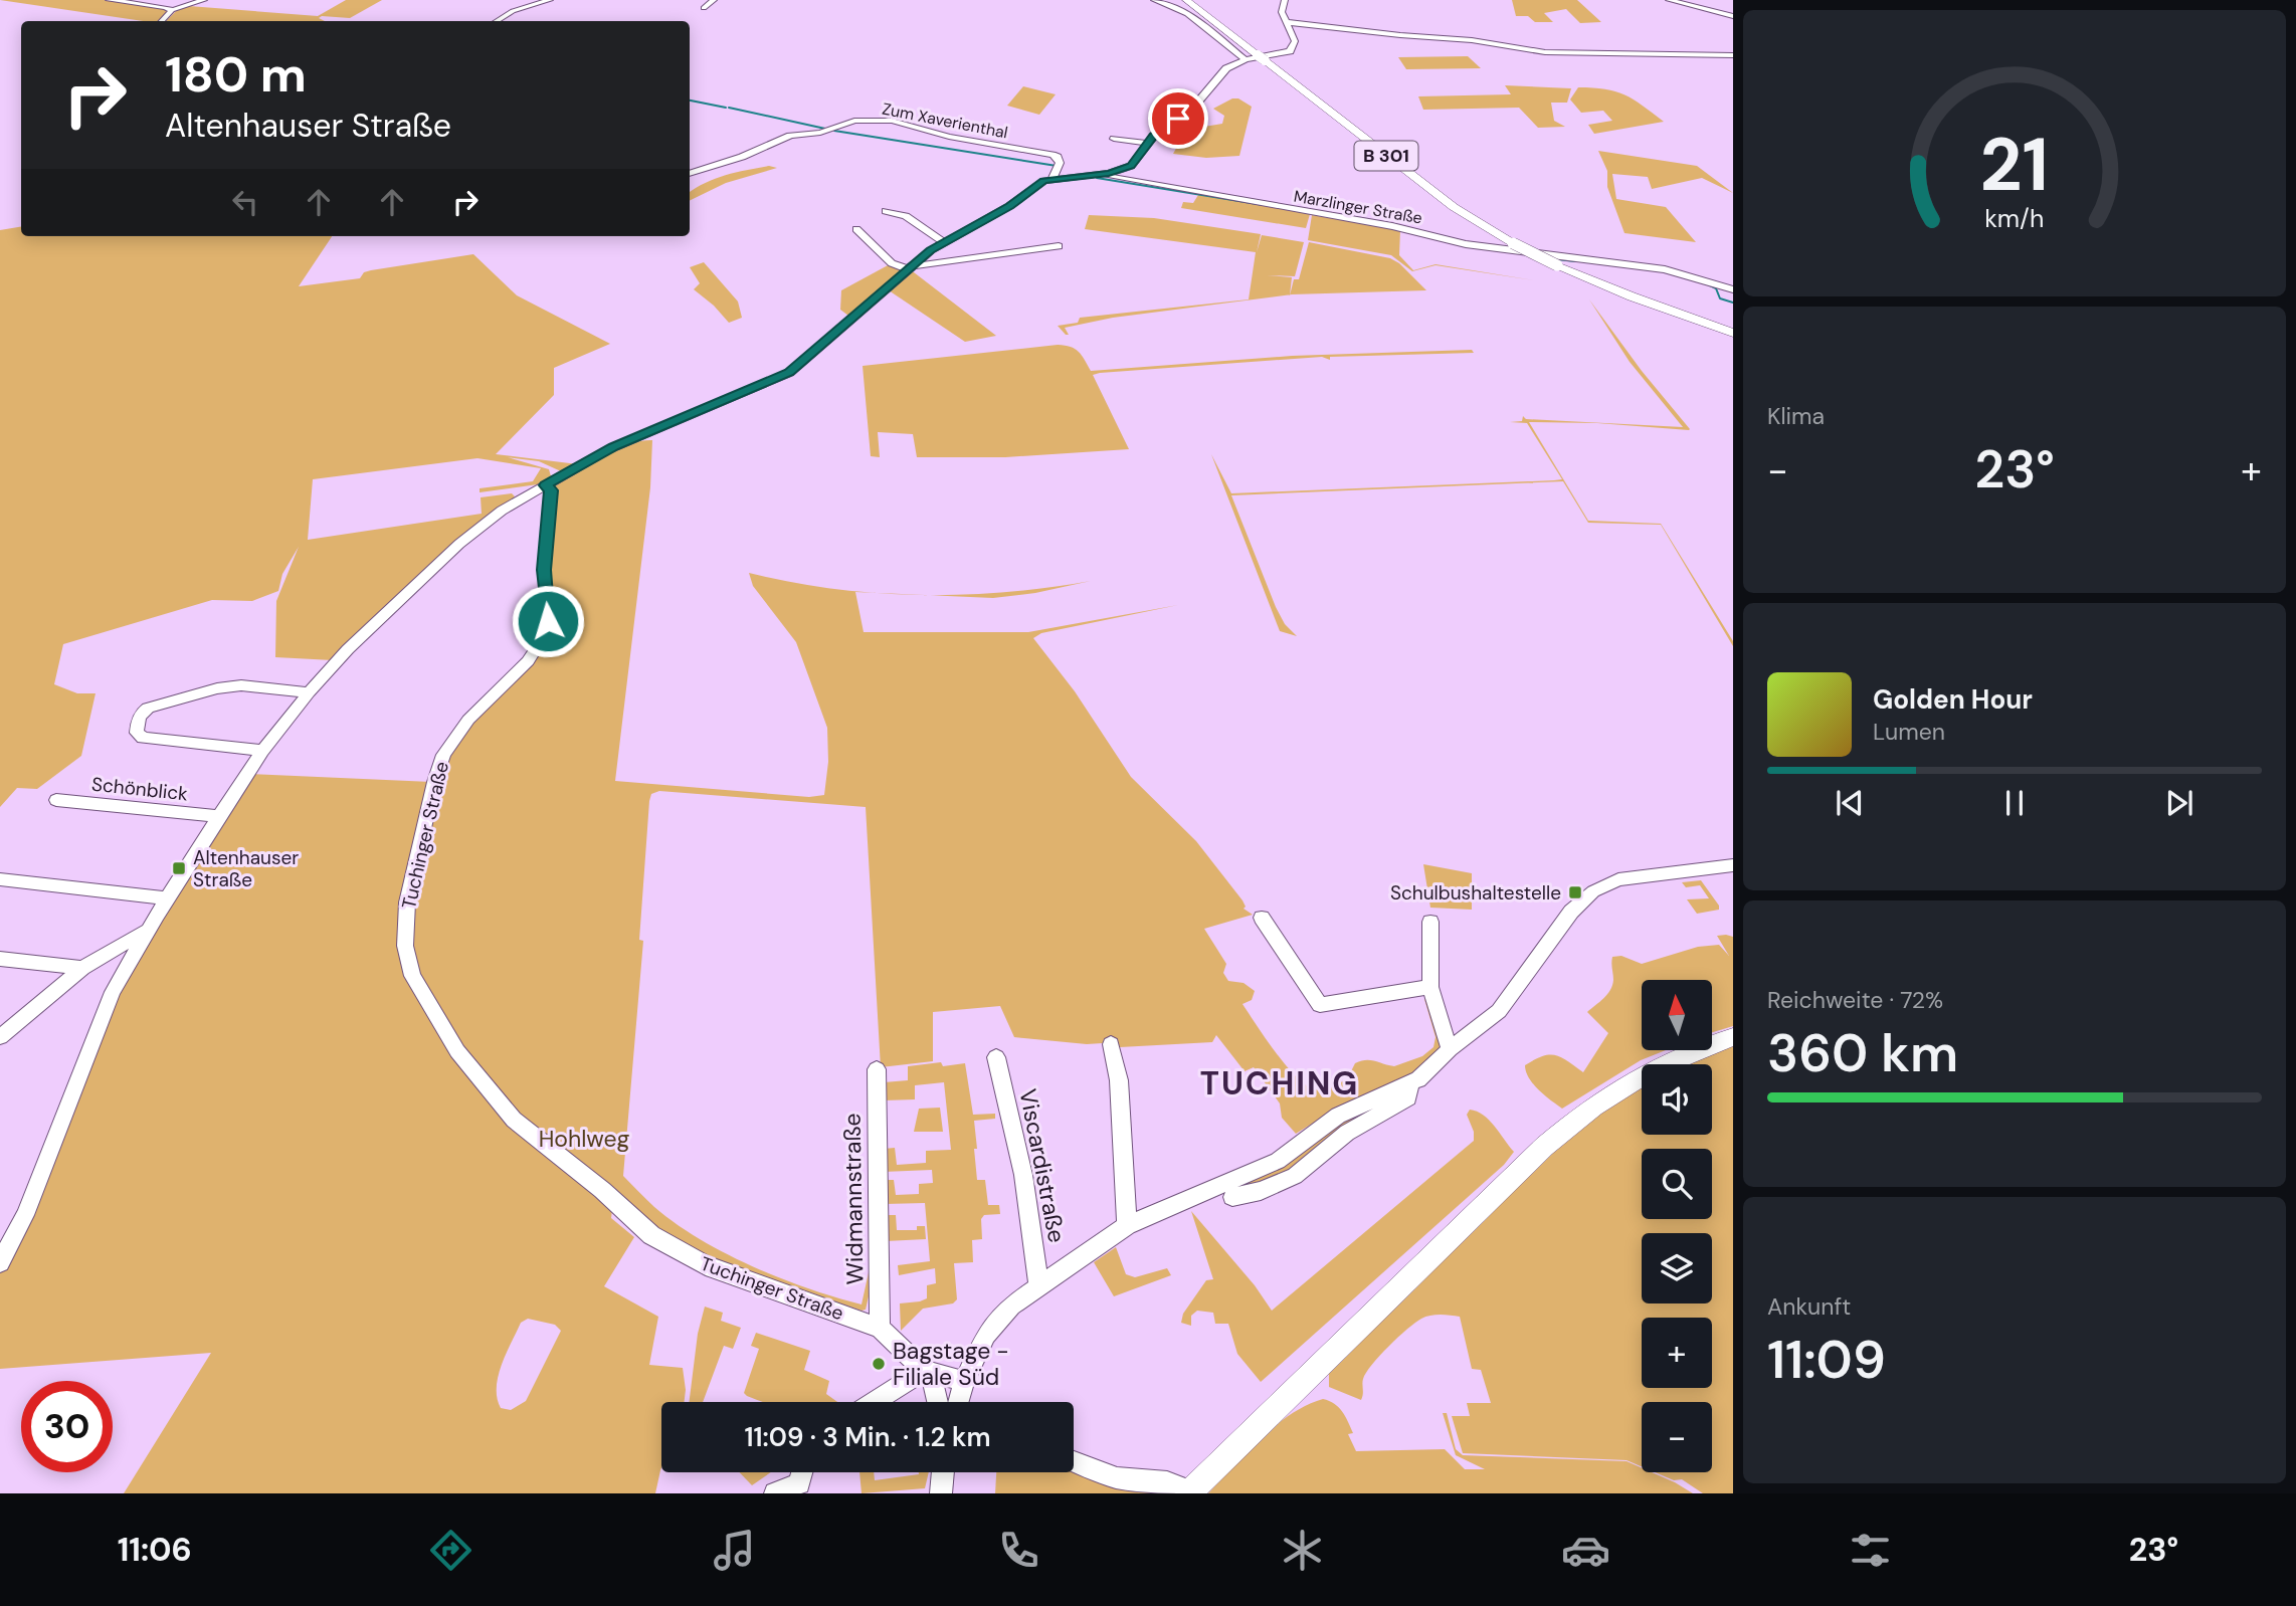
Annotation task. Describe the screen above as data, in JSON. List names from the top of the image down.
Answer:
{
  "streets": {
    "main road": ["B 301"],
    "street": [
      "Zum Xaverienthal",
      "Marzlinger Straße",
      "Schönblick",
      "Tuchinger Straße",
      "Viscardistraße",
      "Widmannstraße"
    ]
  },
  "crossings": [
    ["Tuchinger Straße", "Widmannstraße"]
  ],
  "districts": ["TUCHING"],
  "parks": ["Hohlweg"],
  "places": {
    "transit": ["Altenhauser Straße", "Schulbushaltestelle"],
    "other": ["Bagstage - Filiale Süd"]
  },
  "north": "top",
  "page": {
    "turn": ["180 m", "Altenhauser Straße"],
    "tile": [
      "Klima",
      ["Reichweite · 72%", "360 km"],
      ["Ankunft", "11:09"]
    ],
    "heat": ["−", "23°", "+"],
    "song": ["Golden Hour", "Lumen"],
    "map_buttons": ["+", "−"],
    "limit": "30",
    "trip": "11:09 · 3 Min. · 1.2 km",
    "tabs": ["11:06", "23°"],
    "gauge": ["21", "km/h"]
  }
}
